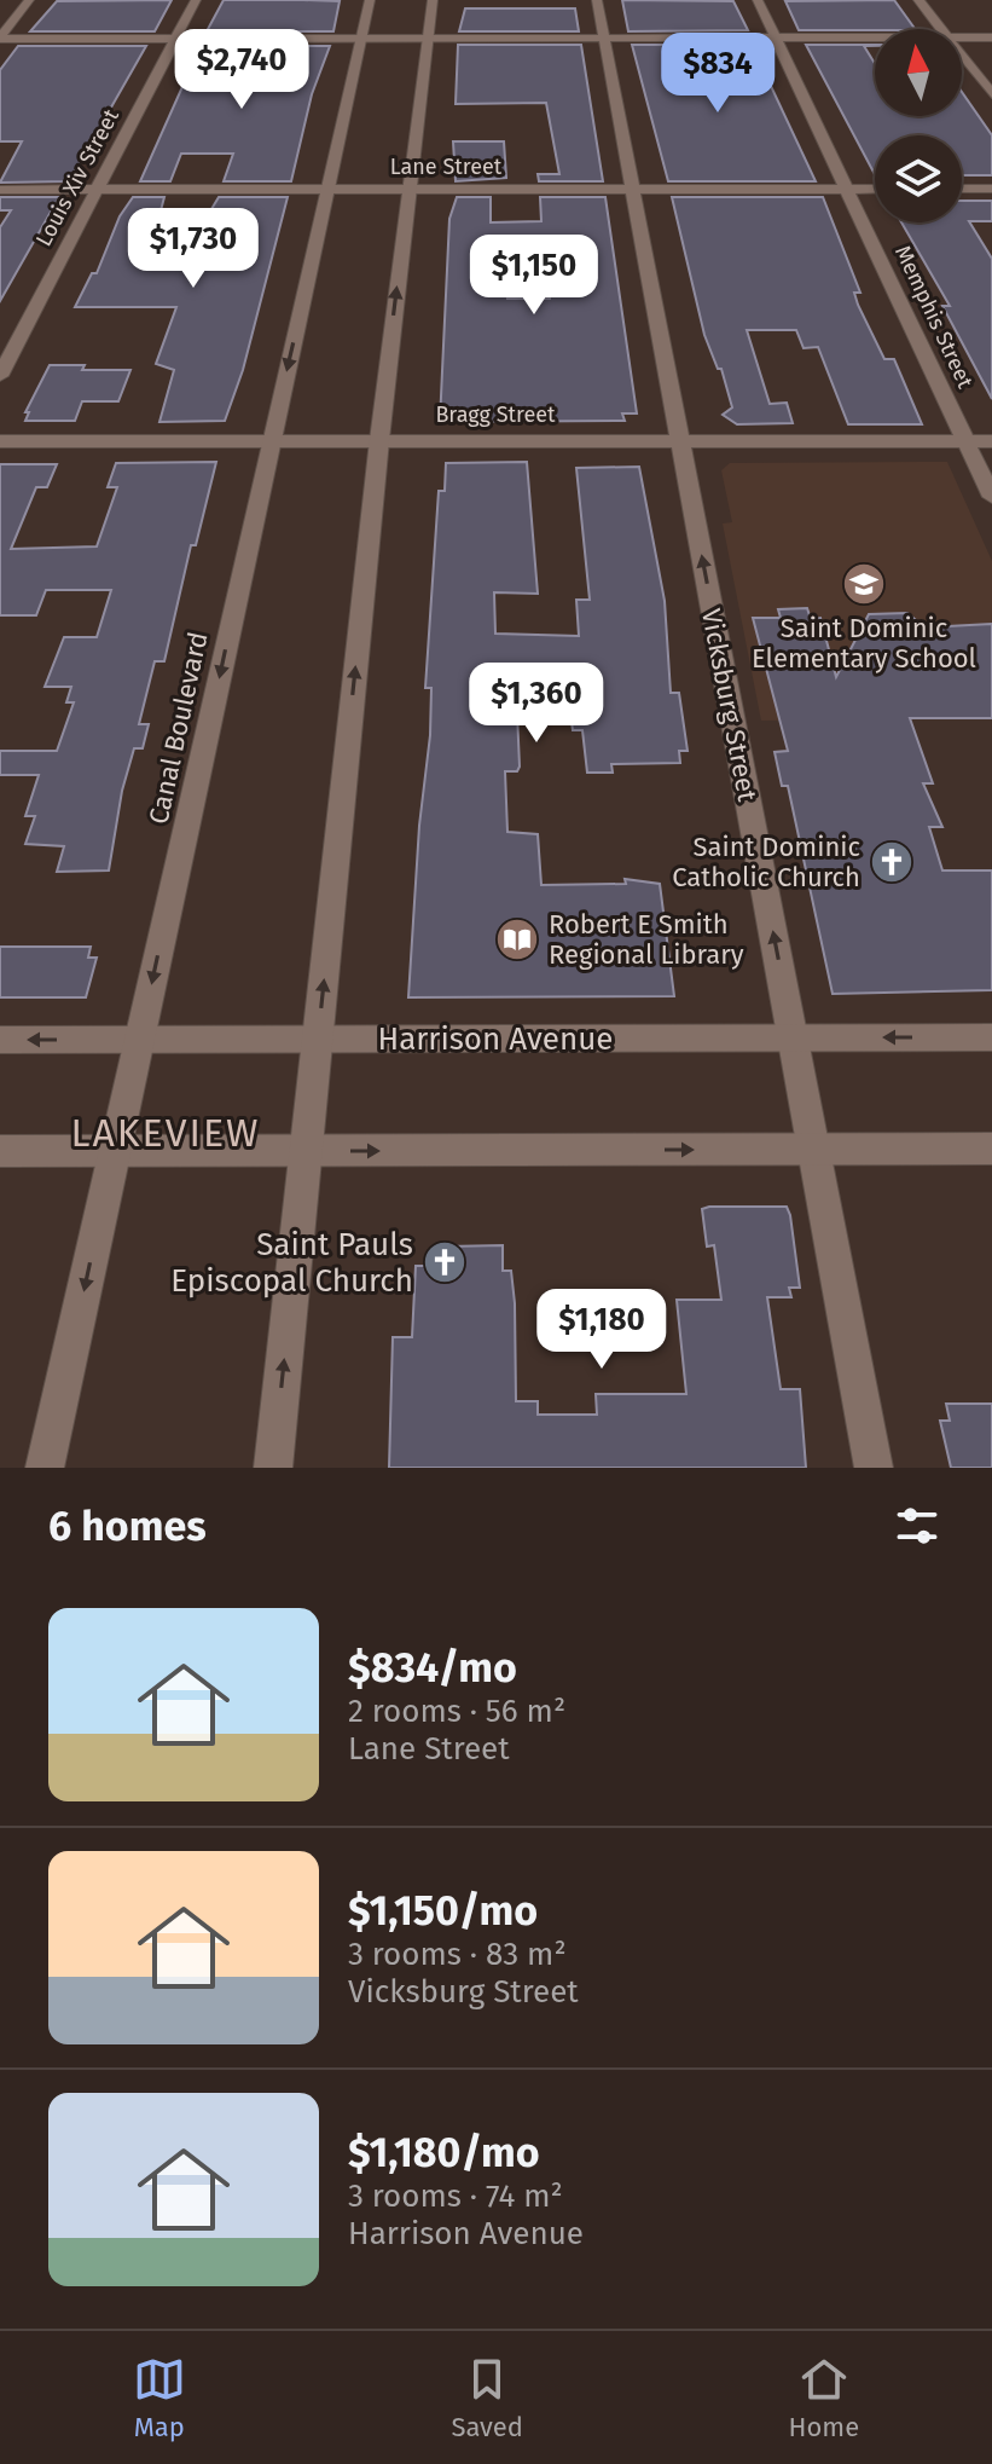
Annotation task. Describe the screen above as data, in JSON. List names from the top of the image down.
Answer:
{
  "streets": {
    "street": [
      "Lane Street",
      "Louis Xiv Street",
      "Memphis Street",
      "Bragg Street",
      "Vicksburg Street",
      "Canal Boulevard",
      "Harrison Avenue"
    ]
  },
  "crossings": [
    ["Lane Street", "Louis Xiv Street"],
    ["Lane Street", "Memphis Street"],
    ["Lane Street", "Vicksburg Street"],
    ["Lane Street", "Canal Boulevard"],
    ["Memphis Street", "Bragg Street"],
    ["Bragg Street", "Vicksburg Street"],
    ["Bragg Street", "Canal Boulevard"],
    ["Vicksburg Street", "Harrison Avenue"],
    ["Canal Boulevard", "Harrison Avenue"]
  ],
  "one_way": ["Vicksburg Street"],
  "districts": ["LAKEVIEW"],
  "places": {
    "school or university": ["Saint Dominic Elementary School"],
    "church": ["Saint Dominic Catholic Church", "Saint Pauls Episcopal Church"],
    "library": ["Robert E Smith Regional Library"]
  },
  "north": "top",
  "page": {
    "price": [
      "$2,740",
      "$834",
      "$1,730",
      "$1,150",
      "$1,360",
      "$1,180"
    ],
    "heading": "6 homes",
    "list": [
      {
        "name": "$834/mo",
        "note": "2 rooms · 56 m² · Lane Street"
      },
      {
        "name": "$1,150/mo",
        "note": "3 rooms · 83 m² · Vicksburg Street"
      },
      {
        "name": "$1,180/mo",
        "note": "3 rooms · 74 m² · Harrison Avenue"
      }
    ],
    "tabs": ["Map", "Saved", "Home"]
  }
}
